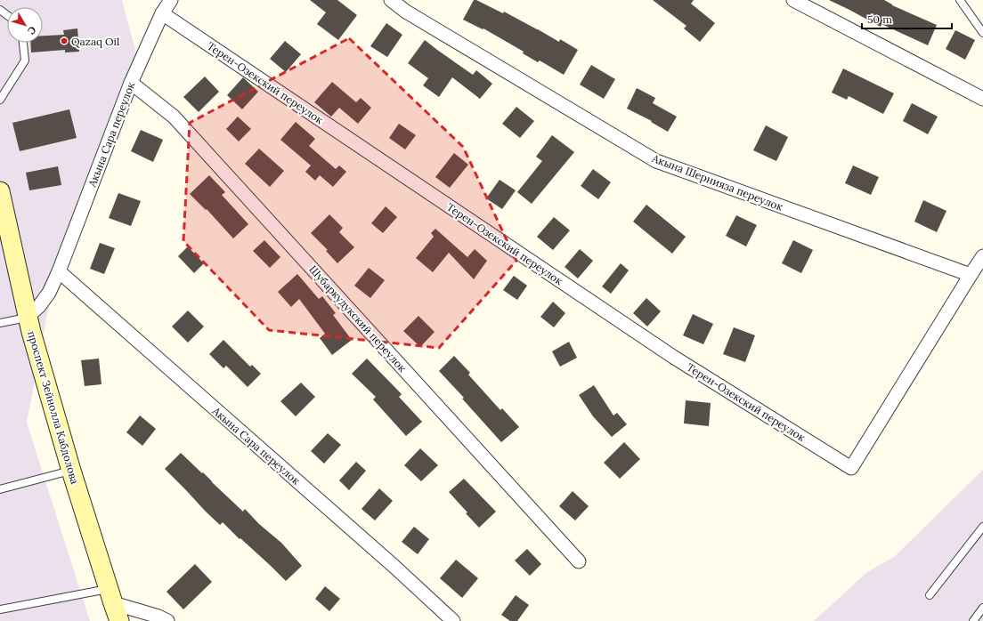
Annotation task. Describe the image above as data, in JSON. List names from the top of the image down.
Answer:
{
  "streets": {
    "main road": ["проспект Зейнолла Кабдолова"],
    "street": [
      "Терен-Озекский переулок",
      "Акына Сара переулок",
      "Акына Шернияза переулок",
      "Шубаркудукский переулок"
    ]
  },
  "crossings": [
    ["Терен-Озекский переулок", "Акына Сара переулок"],
    ["Терен-Озекский переулок", "Акына Шернияза переулок"],
    ["Акына Сара переулок", "Шубаркудукский переулок"],
    ["Акына Сара переулок", "проспект Зейнолла Кабдолова"]
  ],
  "places": ["Qazaq Oil"],
  "scale_bar": "50 m",
  "north": "bottom right"
}
